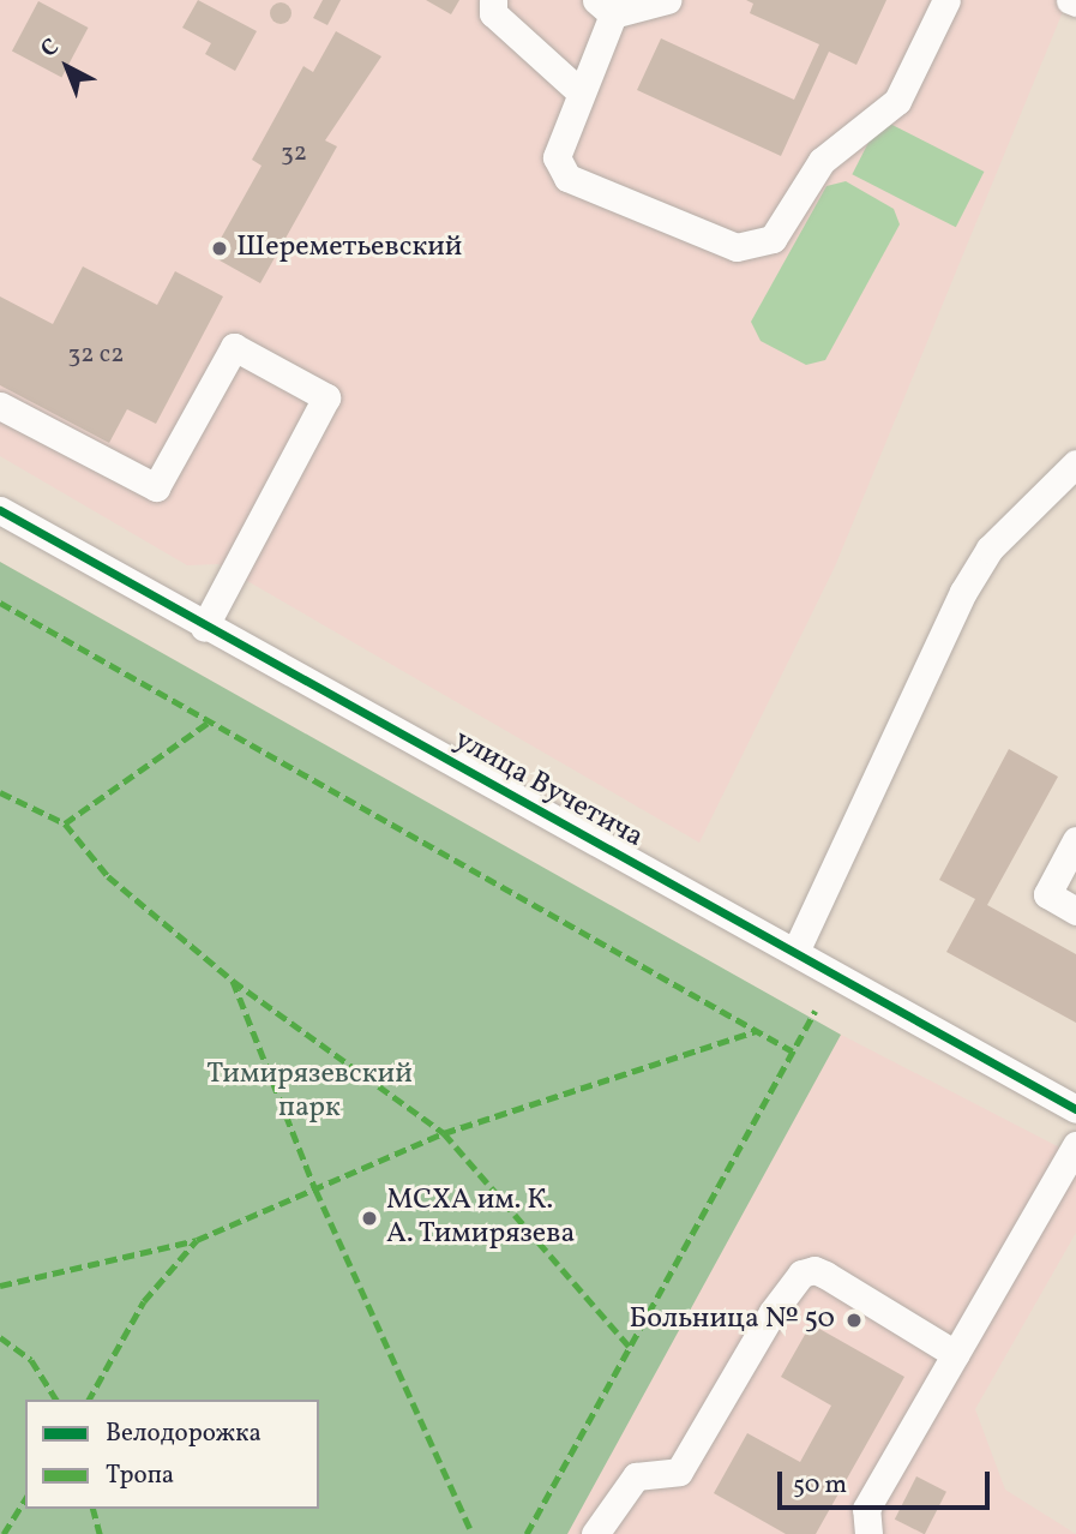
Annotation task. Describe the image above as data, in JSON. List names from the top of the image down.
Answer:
{
  "streets": {
    "street": ["улица Вучетича"]
  },
  "parks": ["Тимирязевский парк"],
  "places": ["Шереметьевский", "МСХА им. К. А. Тимирязева", "Больница № 50"],
  "house_numbers": ["32", "32 с2"],
  "legend": ["Велодорожка", "Тропа"],
  "scale_bar": "50 m",
  "north": "top left"
}
